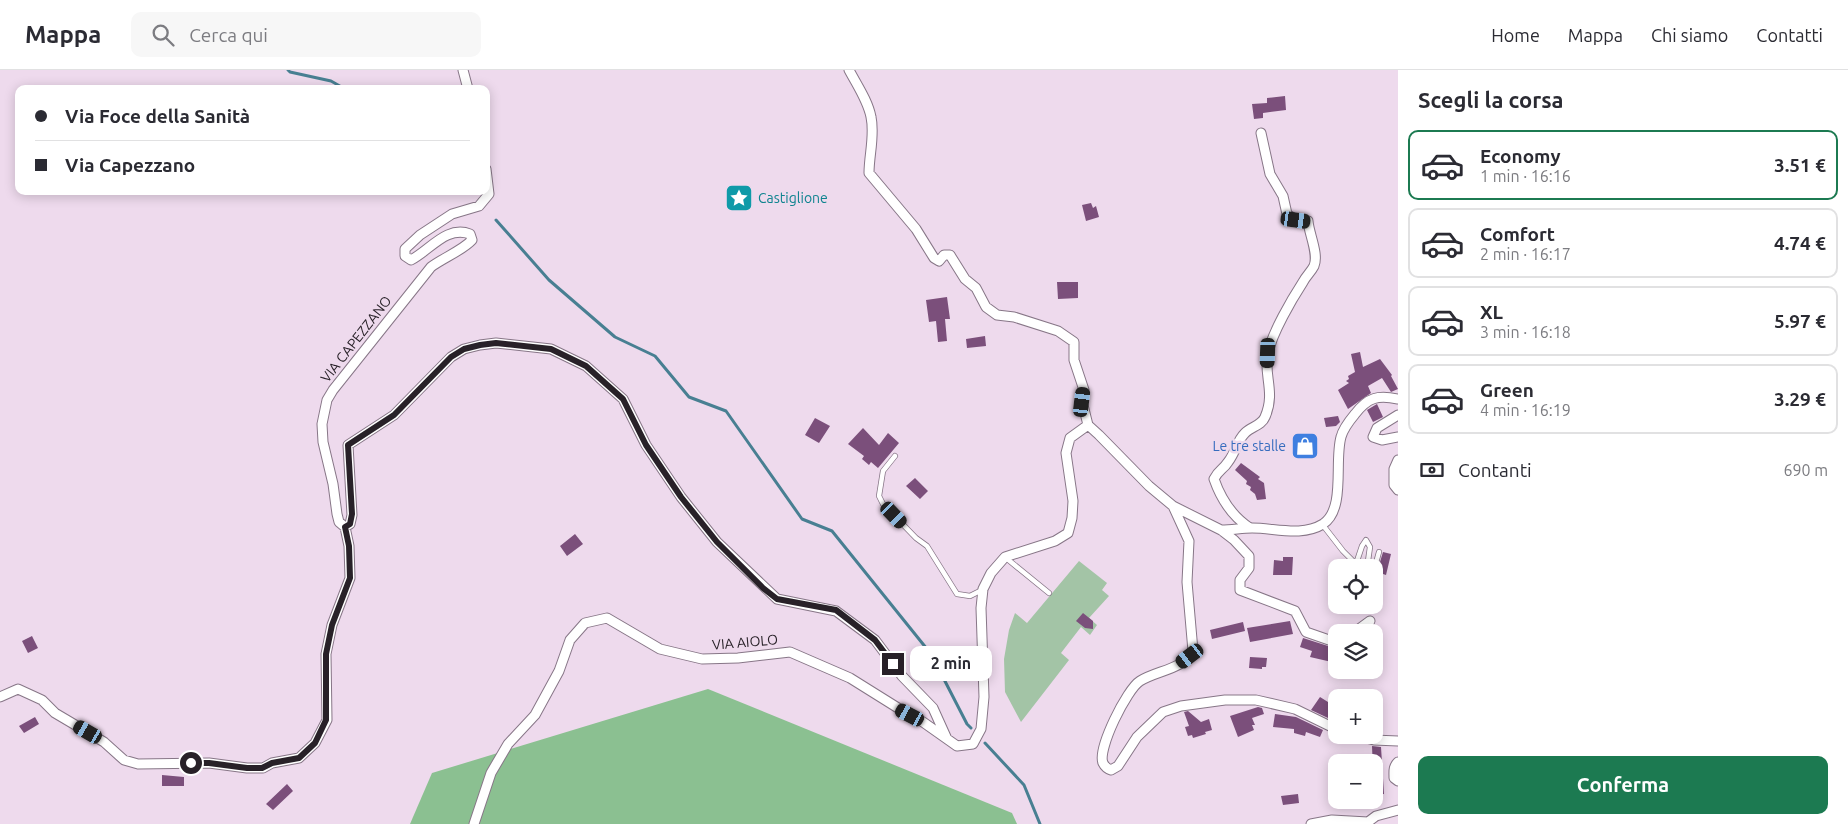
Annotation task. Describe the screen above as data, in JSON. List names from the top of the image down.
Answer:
{
  "streets": {
    "street": ["VIA CAPEZZANO", "VIA AIOLO"]
  },
  "places": {
    "place": ["Castiglione"],
    "shop": ["Le tre stalle"]
  },
  "page": {
    "header": "Mappa",
    "search": "Cerca qui",
    "nav": [
      "Home",
      "Mappa",
      "Chi siamo",
      "Contatti"
    ],
    "heading": "Scegli la corsa",
    "banner": ["Via Foce della Sanità", "Via Capezzano"],
    "list": [
      {
        "name": "Economy",
        "note": "1 min · 16:16",
        "value": "3.51 €"
      },
      {
        "name": "Comfort",
        "note": "2 min · 16:17",
        "value": "4.74 €"
      },
      {
        "name": "XL",
        "note": "3 min · 16:18",
        "value": "5.97 €"
      },
      {
        "name": "Green",
        "note": "4 min · 16:19",
        "value": "3.29 €"
      }
    ],
    "pay": ["Contanti", "690 m"],
    "map_buttons": ["+", "−"],
    "bubble": "2 min",
    "buttons": "Conferma"
  }
}
